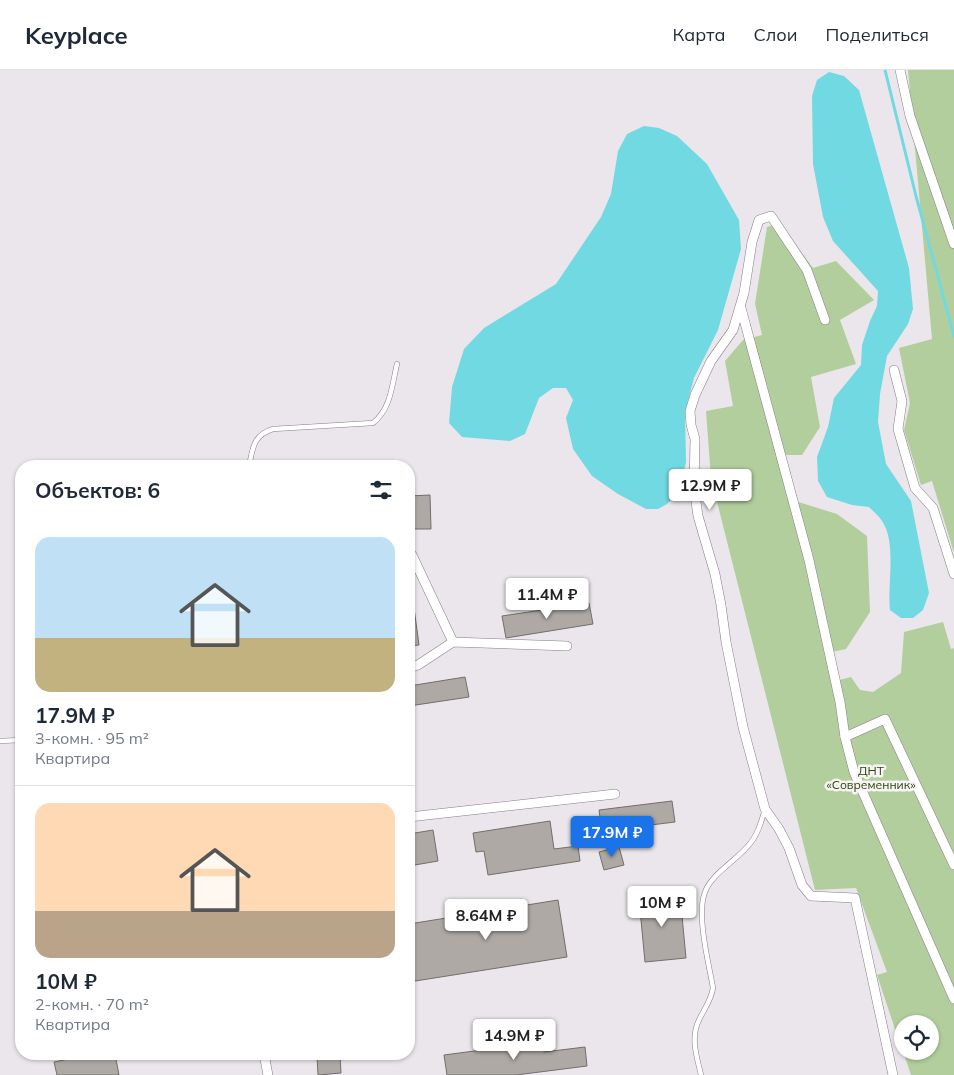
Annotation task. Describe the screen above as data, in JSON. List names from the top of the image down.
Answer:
{
  "parks": ["ДНТ «Современник»"],
  "page": {
    "header": "Keyplace",
    "nav": ["Карта", "Слои", "Поделиться"],
    "heading": "Объектов: 6",
    "price": [
      "12.9M ₽",
      "11.4M ₽",
      "17.9M ₽",
      "10M ₽",
      "8.64M ₽",
      "14.9M ₽"
    ],
    "list": [
      {
        "name": "17.9M ₽",
        "note": "3-комн. · 95 m² · Квартира"
      },
      {
        "name": "10M ₽",
        "note": "2-комн. · 70 m² · Квартира"
      }
    ]
  }
}
